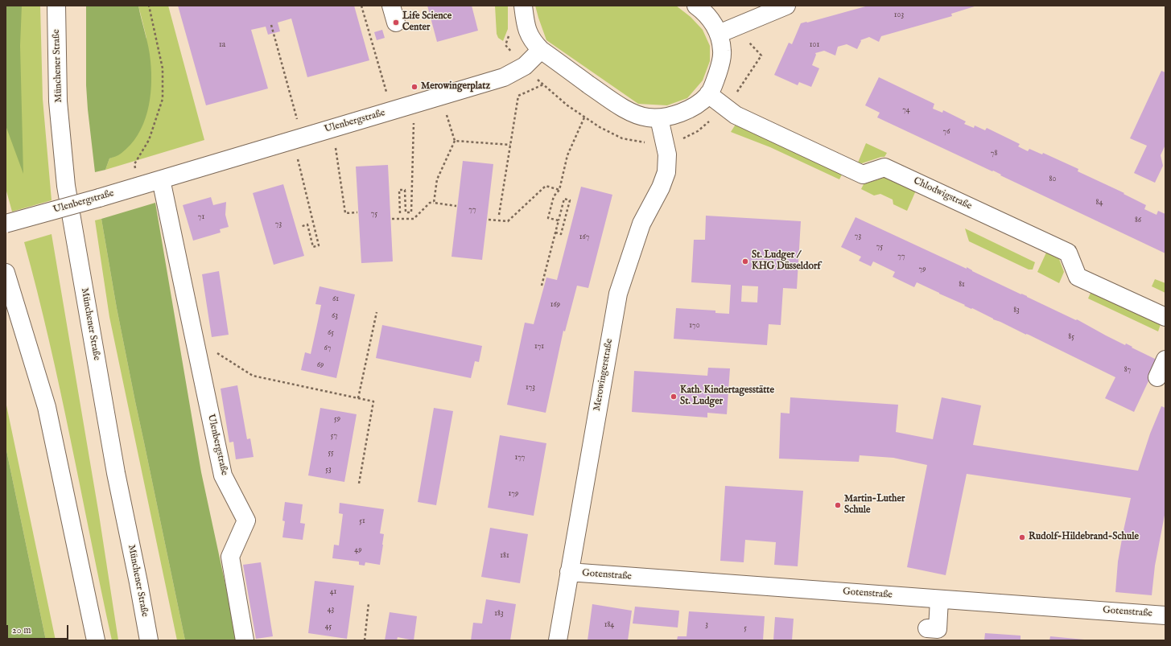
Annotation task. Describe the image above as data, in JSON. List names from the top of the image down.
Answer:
{
  "streets": {
    "main road": [
      "Münchener Straße",
      "Ulenbergstraße",
      "Chlodwigstraße",
      "Merowingerstraße",
      "Gotenstraße"
    ]
  },
  "crossings": [
    ["Merowingerstraße", "Gotenstraße"]
  ],
  "places": [
    "Life Science Center",
    "Merowingerplatz",
    "St. Ludger / KHG Düsseldorf",
    "Kath. Kindertagesstätte St. Ludger",
    "Martin-Luther Schule",
    "Rudolf-Hildebrand-Schule"
  ],
  "house_numbers": [
    "103",
    "1a",
    "101",
    "74",
    "76",
    "78",
    "80",
    "84",
    "77",
    "75",
    "71",
    "86",
    "73",
    "73",
    "167",
    "75",
    "77",
    "79",
    "81",
    "61",
    "169",
    "83",
    "63",
    "170",
    "65",
    "85",
    "171",
    "67",
    "69",
    "87",
    "173",
    "59",
    "57",
    "55",
    "177",
    "53",
    "179",
    "51",
    "49",
    "181",
    "41",
    "43",
    "183",
    "184",
    "3",
    "45",
    "5"
  ],
  "scale_bar": "20 m"
}
